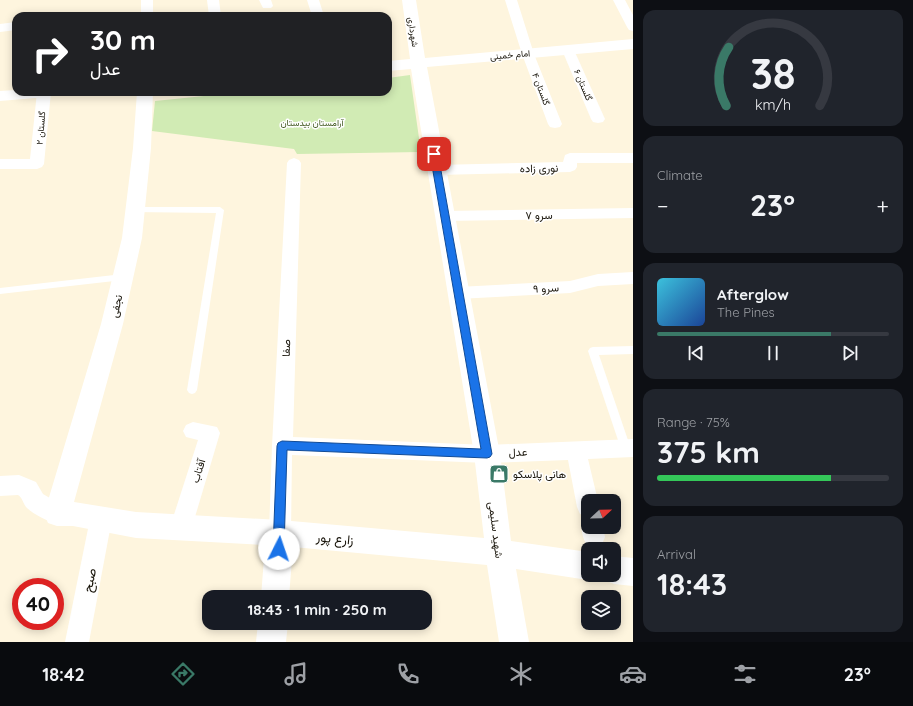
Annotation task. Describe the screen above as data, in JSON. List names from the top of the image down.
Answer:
{
  "streets": {
    "street": [
      "شهرداری",
      "امام خمینی",
      "گلستان ۶",
      "گلستان ۴",
      "گلستان ۲",
      "نوری زاده",
      "سرو ۷",
      "سرو ۹",
      "نجفی",
      "صفا",
      "عدل",
      "آفتاب",
      "شهید سلیمی",
      "زارع پور",
      "صبح"
    ]
  },
  "crossings": [
    ["شهرداری", "امام خمینی"],
    ["شهرداری", "شهید سلیمی"],
    ["امام خمینی", "گلستان ۶"],
    ["امام خمینی", "گلستان ۴"],
    ["امام خمینی", "شهید سلیمی"],
    ["نوری زاده", "شهید سلیمی"],
    ["سرو ۷", "شهید سلیمی"],
    ["سرو ۹", "شهید سلیمی"],
    ["نجفی", "زارع پور"],
    ["صفا", "عدل"],
    ["صفا", "زارع پور"],
    ["عدل", "شهید سلیمی"],
    ["آفتاب", "زارع پور"],
    ["شهید سلیمی", "زارع پور"],
    ["زارع پور", "صبح"]
  ],
  "parks": ["آرامستان بیدستان"],
  "places": {
    "shop": ["هانی پلاسکو"]
  },
  "north": "right",
  "page": {
    "turn": ["30 m", "عدل"],
    "tile": [
      "Climate",
      ["Range · 75%", "375 km"],
      ["Arrival", "18:43"]
    ],
    "heat": ["−", "23°", "+"],
    "song": ["Afterglow", "The Pines"],
    "limit": "40",
    "trip": "18:43 · 1 min · 250 m",
    "tabs": ["18:42", "23°"],
    "gauge": ["38", "km/h"]
  }
}
